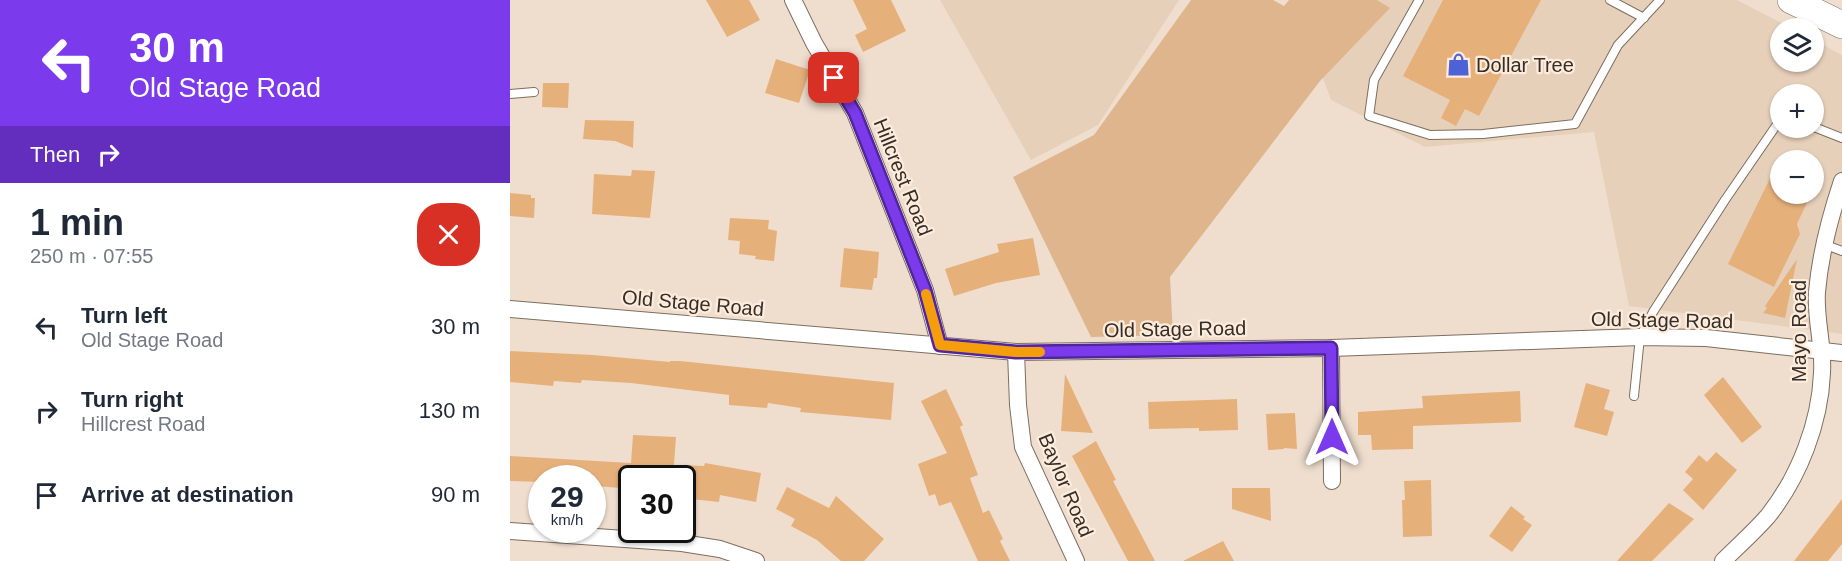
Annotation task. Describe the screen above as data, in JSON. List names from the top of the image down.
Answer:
{
  "streets": {
    "street": [
      "Hillcrest Road",
      "Old Stage Road",
      "Mayo Road",
      "Baylor Road"
    ]
  },
  "crossings": [
    ["Hillcrest Road", "Old Stage Road"],
    ["Old Stage Road", "Mayo Road"],
    ["Old Stage Road", "Baylor Road"]
  ],
  "places": {
    "shop": ["Dollar Tree"]
  },
  "page": {
    "turn": ["30 m", "Old Stage Road"],
    "map_buttons": ["+", "−"],
    "then": "Then",
    "heading": ["1 min", "250 m · 07:55"],
    "list": [
      {
        "name": "Turn left",
        "note": "Old Stage Road",
        "value": "30 m"
      },
      {
        "name": "Turn right",
        "note": "Hillcrest Road",
        "value": "130 m"
      },
      {
        "name": "Arrive at destination",
        "value": "90 m"
      }
    ],
    "speed": "29 km/h",
    "limit": "30"
  }
}
